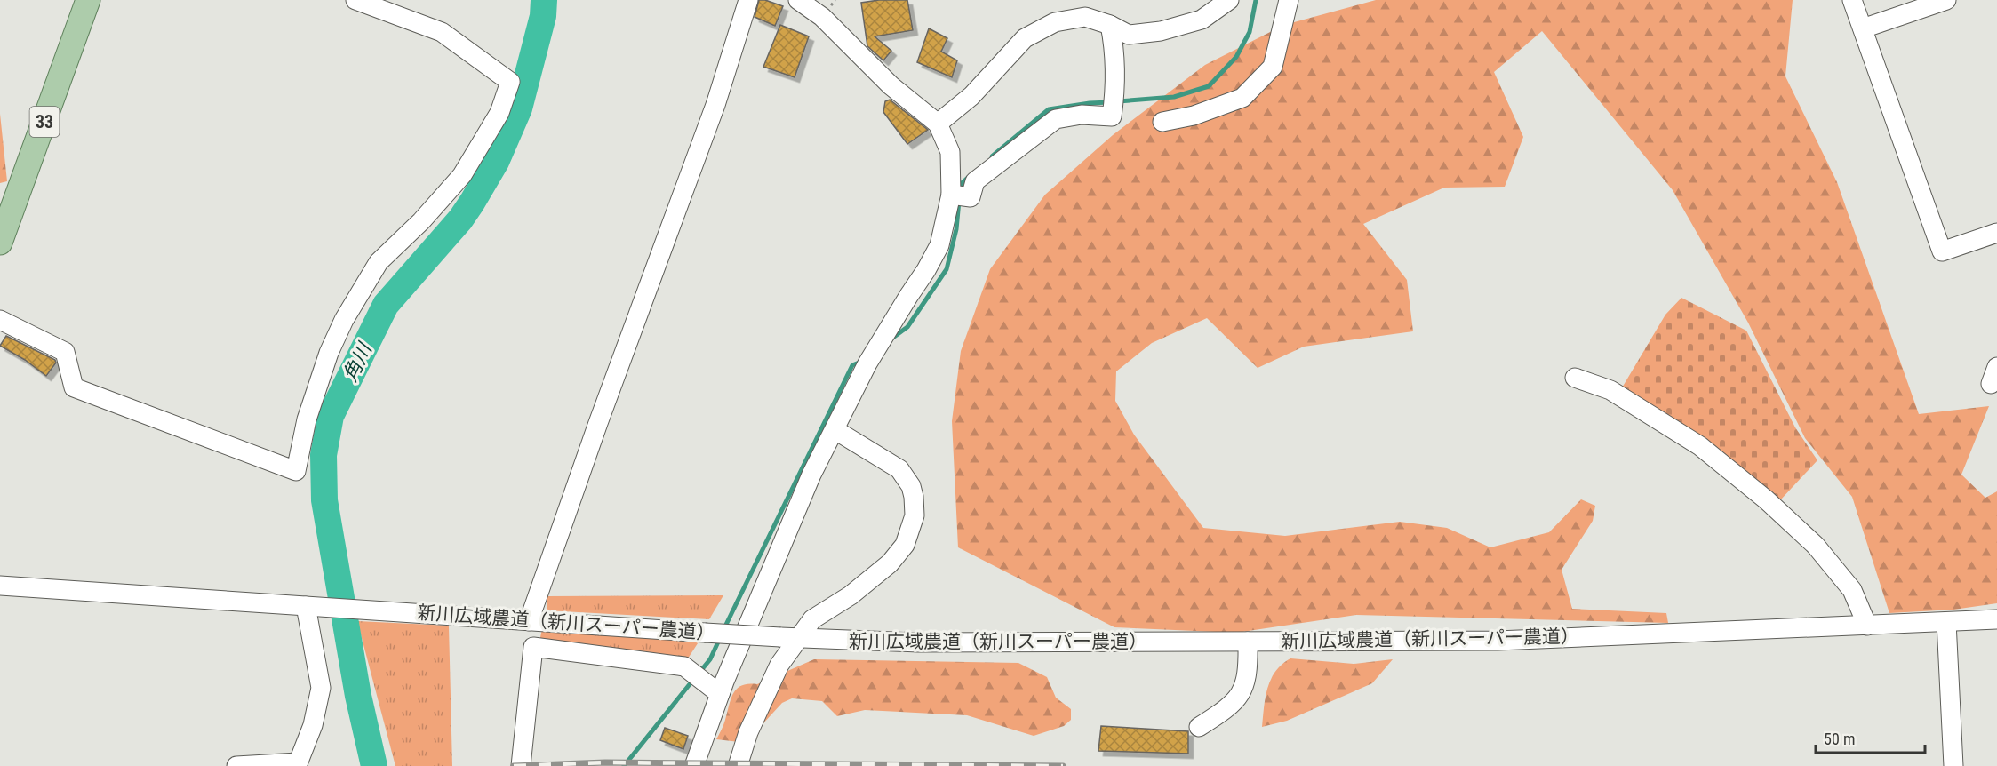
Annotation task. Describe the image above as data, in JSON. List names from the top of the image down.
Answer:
{
  "streets": {
    "main road": ["33"],
    "street": ["新川広域農道（新川スーパー農道）"]
  },
  "water": ["角川"],
  "scale_bar": "50 m"
}
